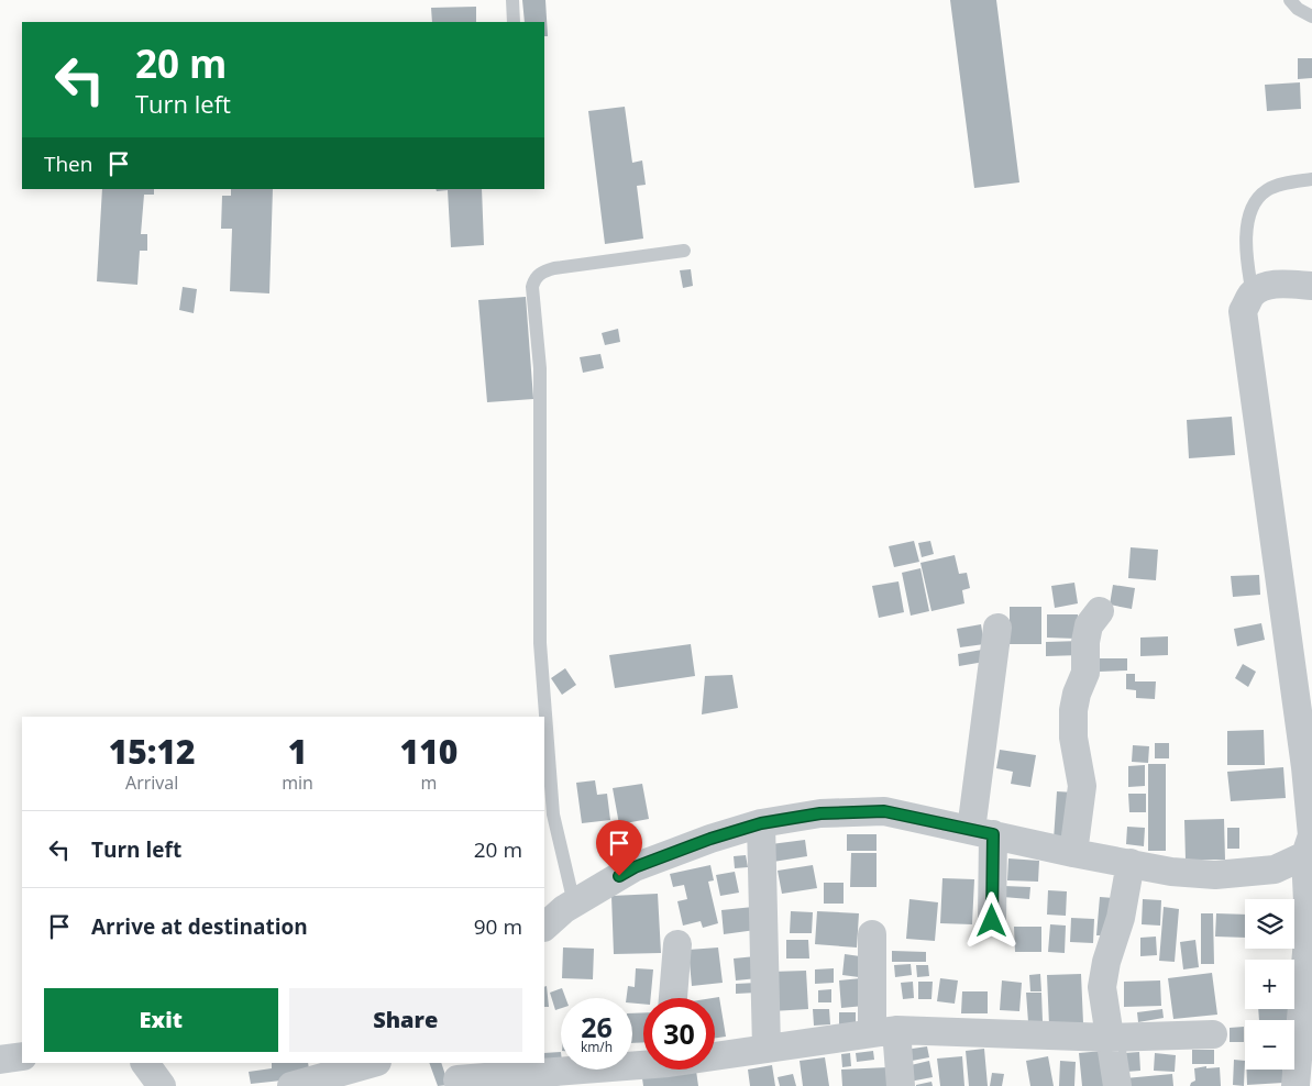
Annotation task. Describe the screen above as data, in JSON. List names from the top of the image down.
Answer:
{
  "page": {
    "turn": ["20 m", "Turn left"],
    "then": "Then",
    "eta": [
      "15:12",
      "Arrival",
      "1",
      "min",
      "110",
      "m"
    ],
    "list": [
      {
        "name": "Turn left",
        "value": "20 m"
      },
      {
        "name": "Arrive at destination",
        "value": "90 m"
      }
    ],
    "map_buttons": ["+", "−"],
    "buttons": ["Exit", "Share"],
    "speed": "26 km/h",
    "limit": "30"
  }
}
